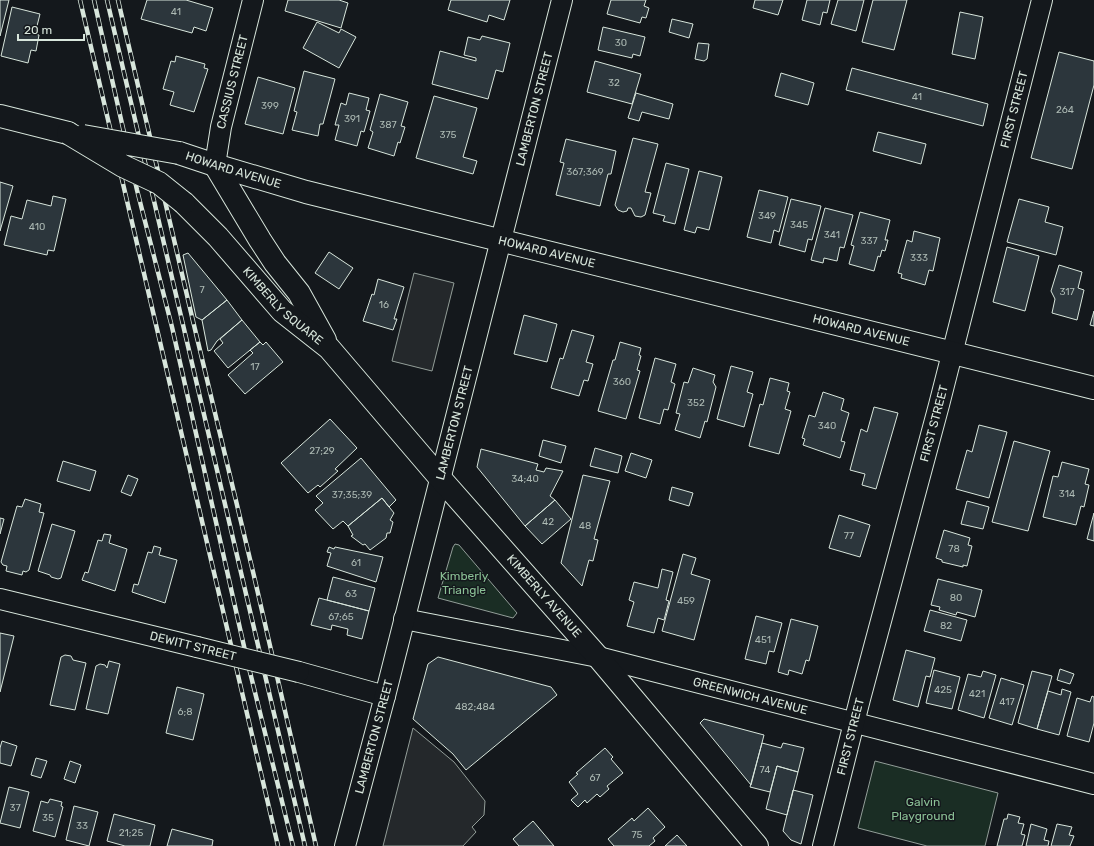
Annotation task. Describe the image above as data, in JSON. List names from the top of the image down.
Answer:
{
  "streets": {
    "main road": ["HOWARD AVENUE", "KIMBERLY SQUARE", "KIMBERLY AVENUE"],
    "street": [
      "CASSIUS STREET",
      "LAMBERTON STREET",
      "FIRST STREET",
      "DEWITT STREET",
      "GREENWICH AVENUE"
    ]
  },
  "crossings": [
    ["CASSIUS STREET", "HOWARD AVENUE"],
    ["CASSIUS STREET", "KIMBERLY SQUARE"],
    ["LAMBERTON STREET", "HOWARD AVENUE"],
    ["LAMBERTON STREET", "KIMBERLY AVENUE"],
    ["LAMBERTON STREET", "DEWITT STREET"],
    ["LAMBERTON STREET", "GREENWICH AVENUE"],
    ["FIRST STREET", "HOWARD AVENUE"],
    ["FIRST STREET", "GREENWICH AVENUE"],
    ["HOWARD AVENUE", "KIMBERLY SQUARE"],
    ["KIMBERLY SQUARE", "KIMBERLY AVENUE"],
    ["KIMBERLY AVENUE", "GREENWICH AVENUE"]
  ],
  "parks": ["Kimberly Triangle", "Galvin Playground"],
  "house_numbers": [
    "41",
    "30",
    "32",
    "41",
    "399",
    "264",
    "391",
    "387",
    "375",
    "367;369",
    "349",
    "345",
    "410",
    "341",
    "337",
    "333",
    "7",
    "317",
    "16",
    "17",
    "360",
    "352",
    "340",
    "27;29",
    "34;40",
    "314",
    "37;35;39",
    "42",
    "48",
    "77",
    "78",
    "61",
    "63",
    "80",
    "459",
    "67;65",
    "82",
    "451",
    "425",
    "421",
    "417",
    "482;484",
    "6;8",
    "74",
    "67",
    "37",
    "35",
    "33",
    "21;25",
    "75"
  ],
  "scale_bar": "20 m"
}
